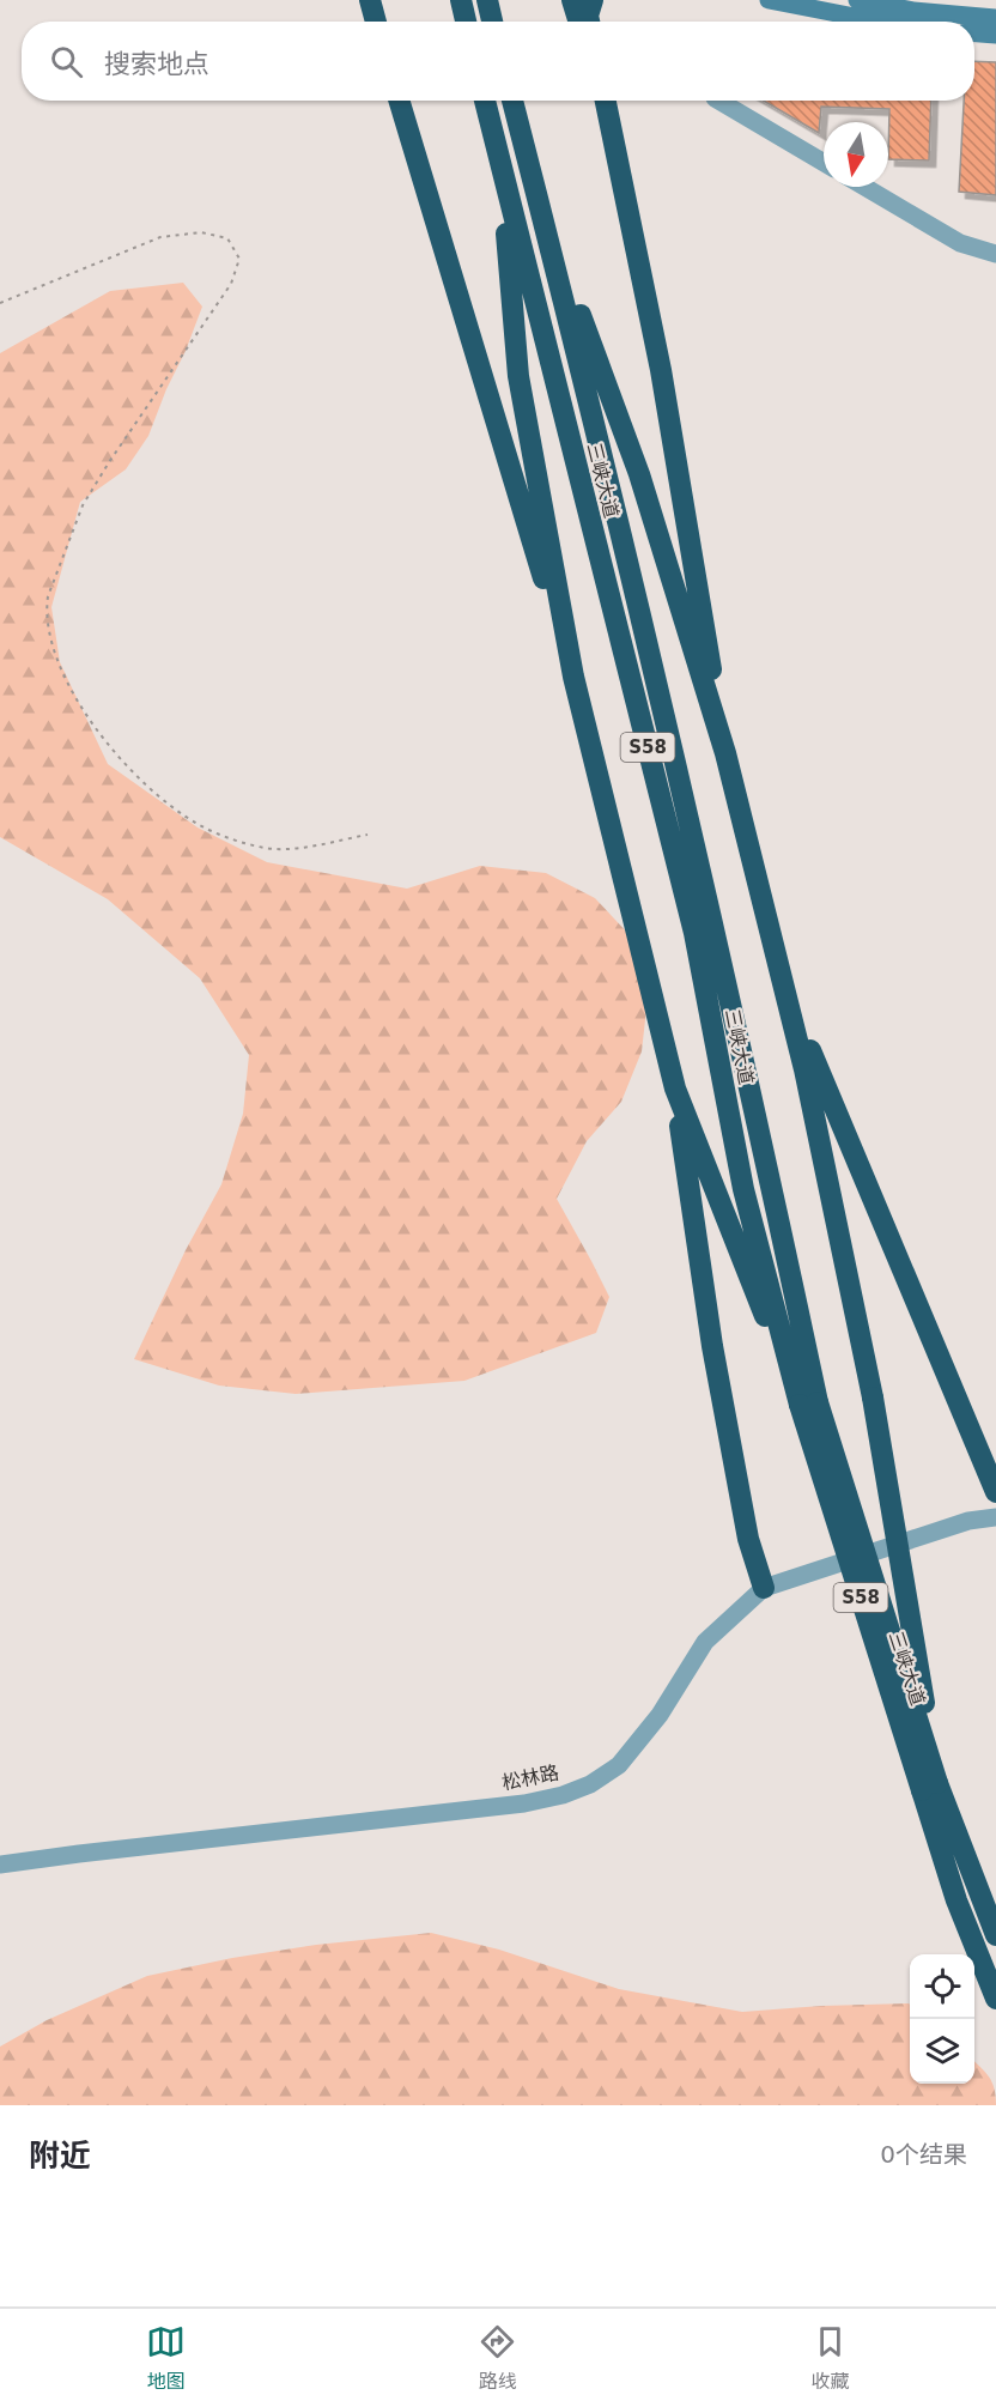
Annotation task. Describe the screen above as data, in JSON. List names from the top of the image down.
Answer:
{
  "streets": {
    "highway": ["三峡大道", "S58"],
    "street": ["松林路"]
  },
  "north": "bottom",
  "page": {
    "search": "搜索地点",
    "heading": ["附近", "0个结果"],
    "nav": ["地图", "路线", "收藏"]
  }
}
